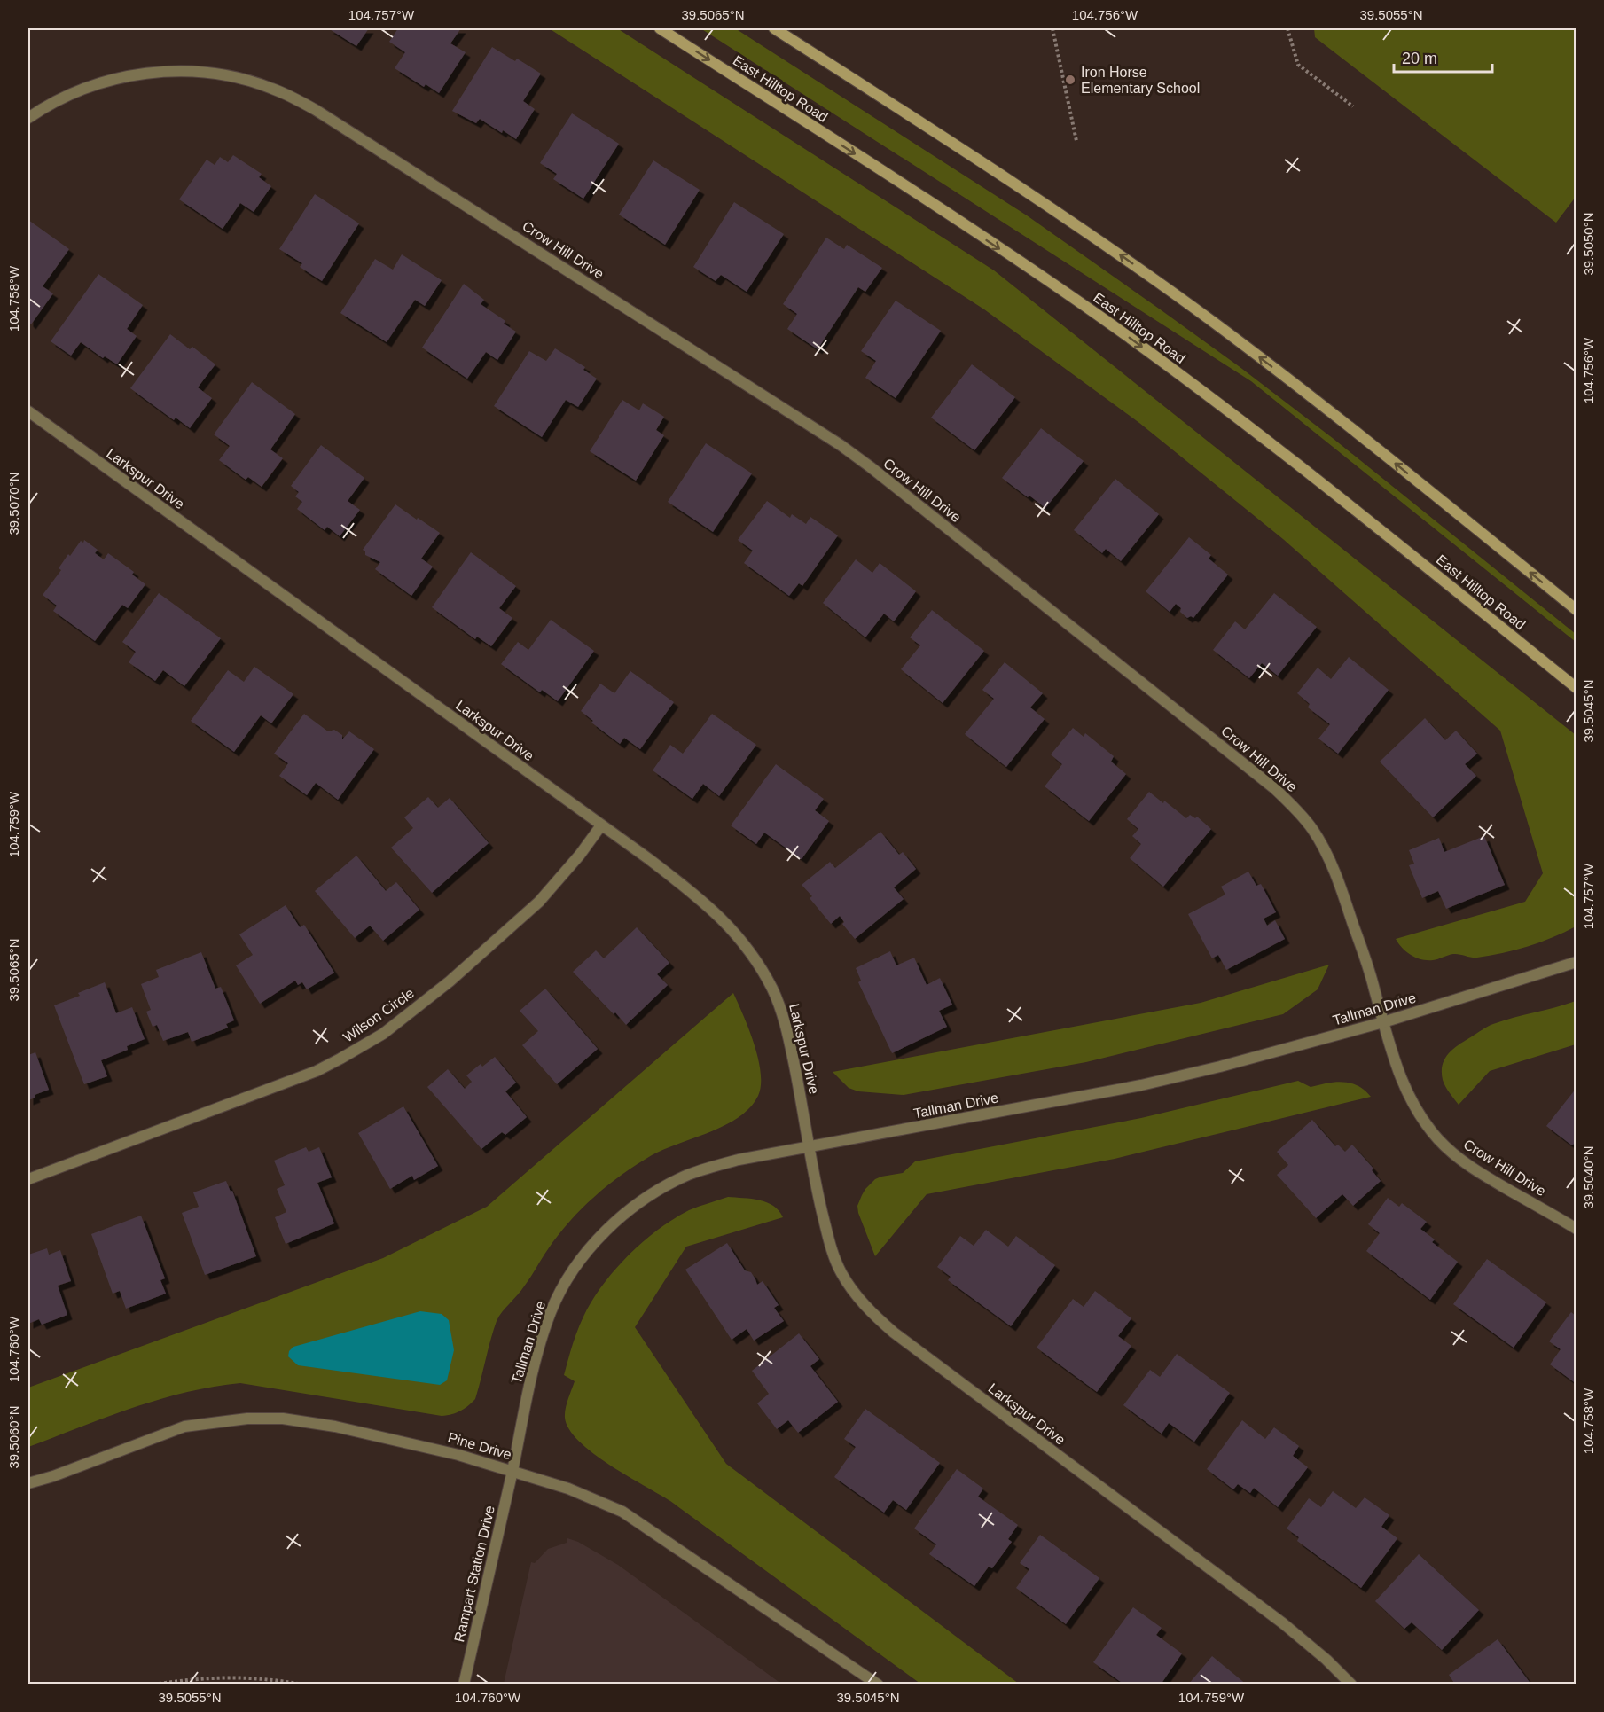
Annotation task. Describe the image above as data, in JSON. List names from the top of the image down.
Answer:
{
  "streets": {
    "main road": ["East Hilltop Road"],
    "street": [
      "Crow Hill Drive",
      "Larkspur Drive",
      "Tallman Drive",
      "Wilson Circle",
      "Pine Drive",
      "Rampart Station Drive"
    ]
  },
  "crossings": [
    ["Crow Hill Drive", "Tallman Drive"],
    ["Larkspur Drive", "Tallman Drive"],
    ["Larkspur Drive", "Wilson Circle"],
    ["Tallman Drive", "Pine Drive"],
    ["Tallman Drive", "Rampart Station Drive"],
    ["Pine Drive", "Rampart Station Drive"]
  ],
  "places": ["Iron Horse Elementary School"],
  "scale_bar": "20 m",
  "coordinates": [
    "104.757°W",
    "39.5065°N",
    "104.756°W",
    "39.5055°N",
    "39.5050°N",
    "104.758°W",
    "39.5070°N",
    "39.5045°N",
    "104.759°W",
    "39.5040°N",
    "104.760°W",
    "39.5060°N"
  ]
}
